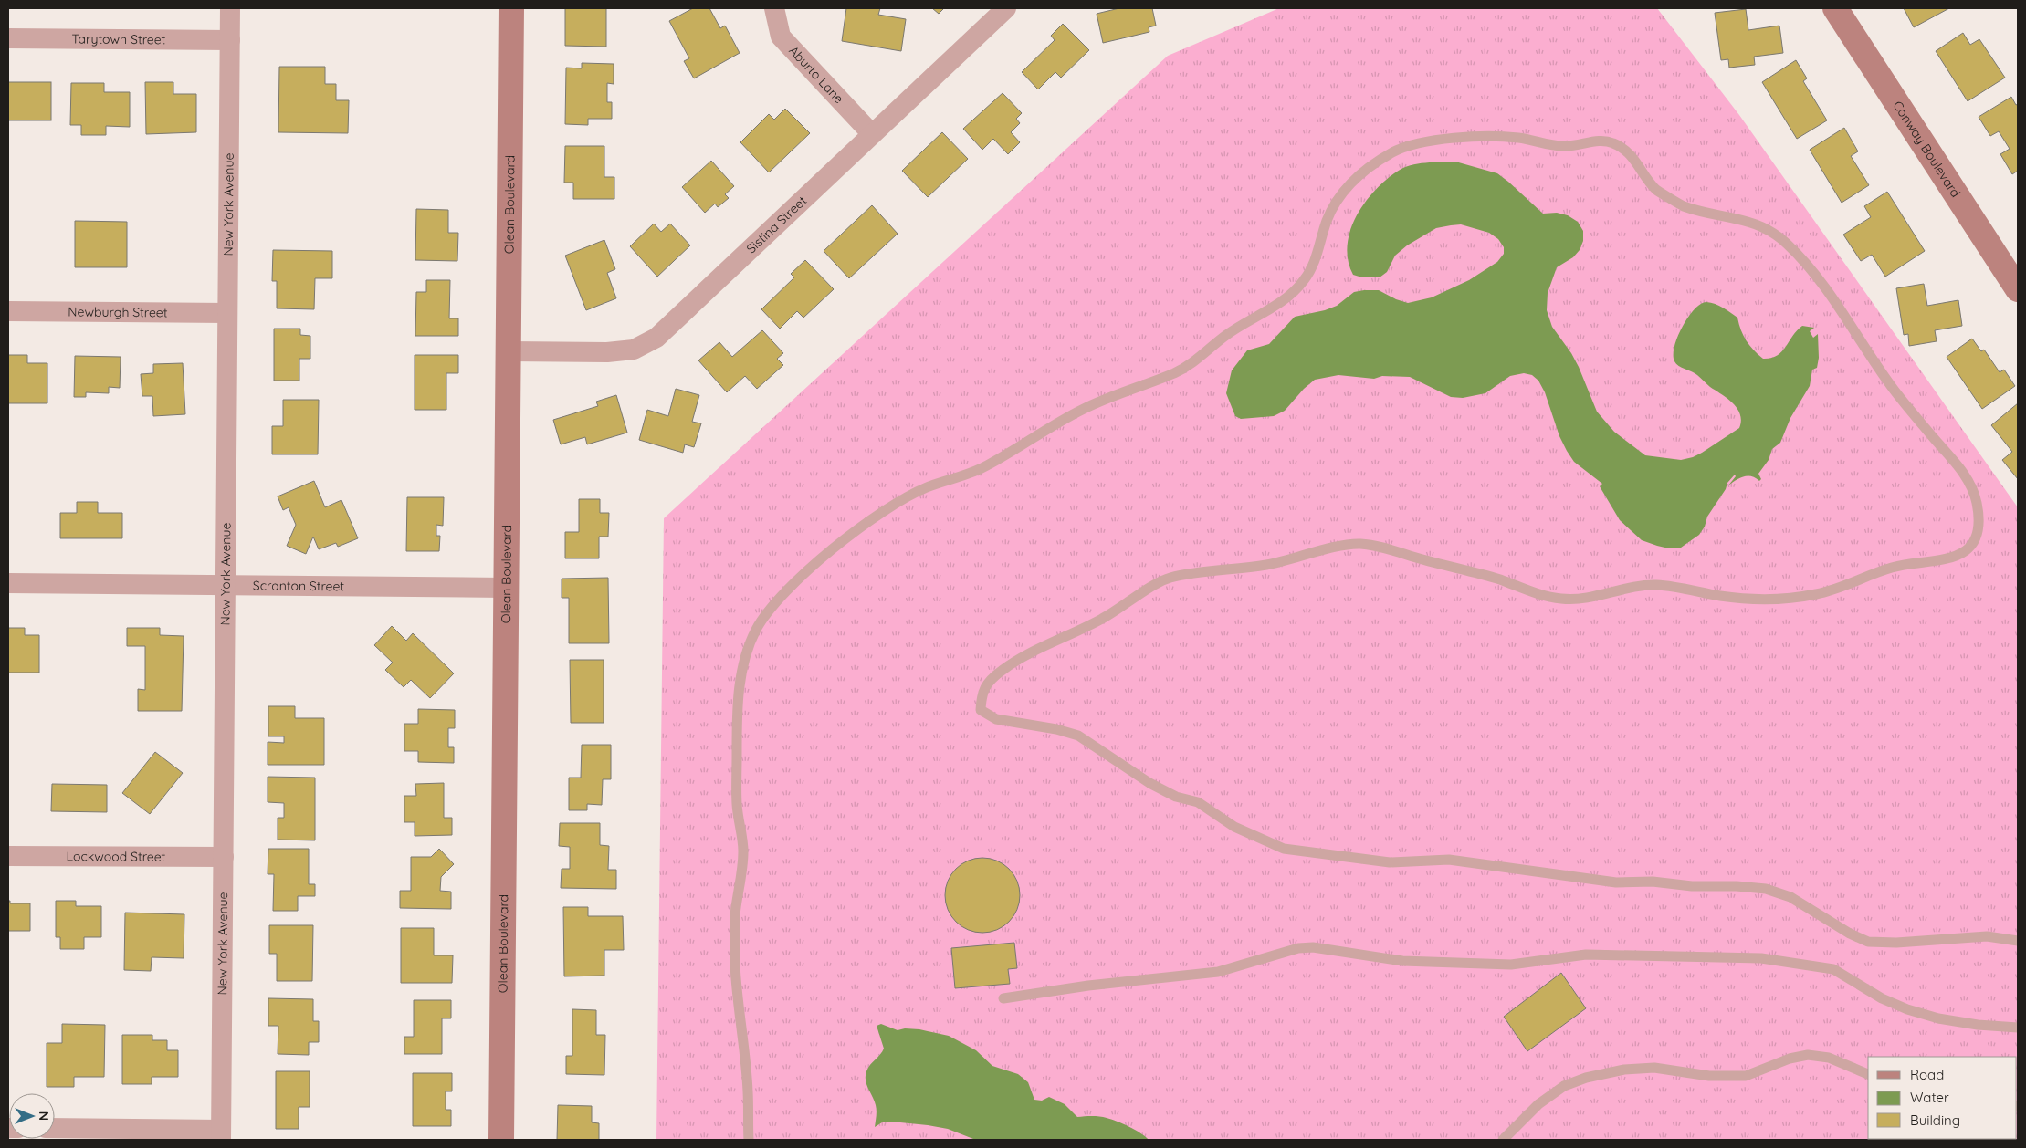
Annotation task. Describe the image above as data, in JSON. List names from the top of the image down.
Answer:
{
  "streets": {
    "street": [
      "Tarytown Street",
      "Aburto Lane",
      "Conway Boulevard",
      "New York Avenue",
      "Olean Boulevard",
      "Sistina Street",
      "Newburgh Street",
      "Scranton Street",
      "Lockwood Street"
    ]
  },
  "crossings": [
    ["Tarytown Street", "New York Avenue"],
    ["Aburto Lane", "Sistina Street"],
    ["New York Avenue", "Newburgh Street"],
    ["New York Avenue", "Scranton Street"],
    ["New York Avenue", "Lockwood Street"],
    ["Olean Boulevard", "Sistina Street"],
    ["Olean Boulevard", "Scranton Street"]
  ],
  "legend": ["Road", "Water", "Building"],
  "north": "right"
}
